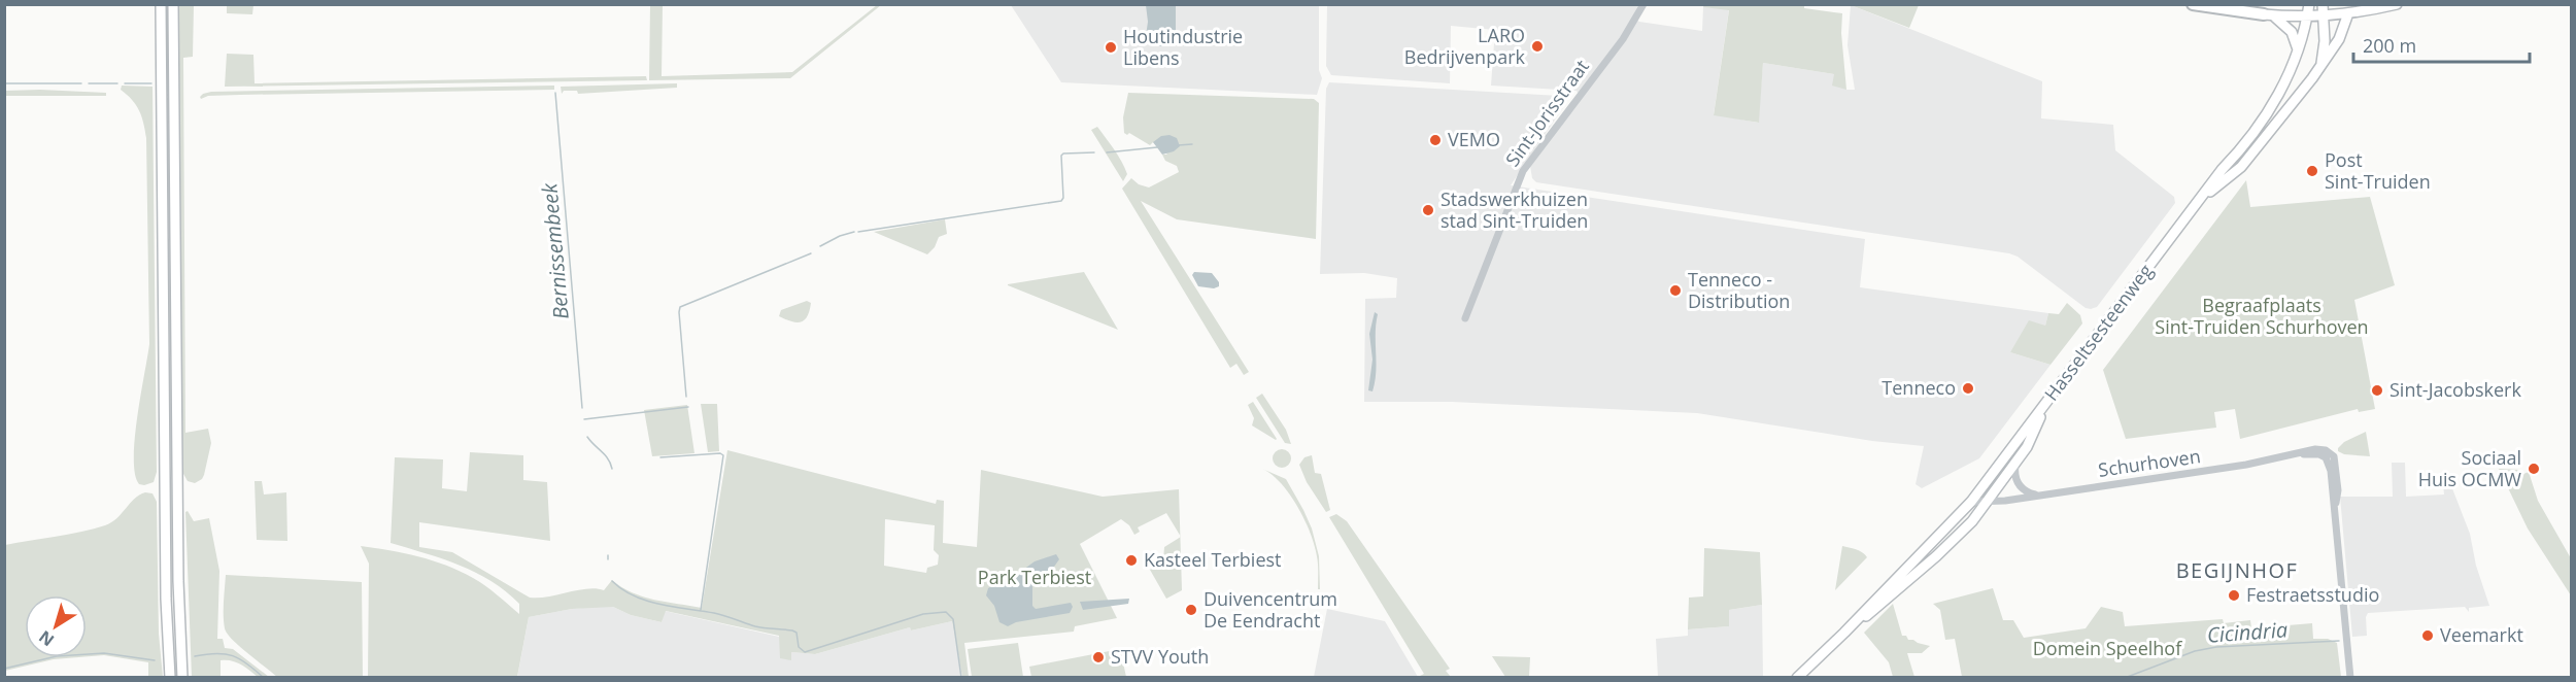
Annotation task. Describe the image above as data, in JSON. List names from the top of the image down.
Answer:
{
  "streets": {
    "main road": ["Hasseltsesteenweg"],
    "street": ["Sint-Jorisstraat", "Schurhoven"]
  },
  "crossings": [
    ["Hasseltsesteenweg", "Schurhoven"]
  ],
  "districts": ["BEGIJNHOF"],
  "water": ["Bernissembeek", "Cicindria"],
  "parks": ["Begraafplaats Sint-Truiden Schurhoven", "Park Terbiest", "Domein Speelhof"],
  "places": [
    "LARO Bedrijvenpark",
    "Houtindustrie Libens",
    "VEMO",
    "Post Sint-Truiden",
    "Stadswerkhuizen stad Sint-Truiden",
    "Tenneco - Distribution",
    "Tenneco",
    "Sint-Jacobskerk",
    "Sociaal Huis OCMW",
    "Kasteel Terbiest",
    "Festraetsstudio",
    "Duivencentrum De Eendracht",
    "Veemarkt",
    "STVV Youth"
  ],
  "scale_bar": "200 m",
  "north": "bottom left"
}
